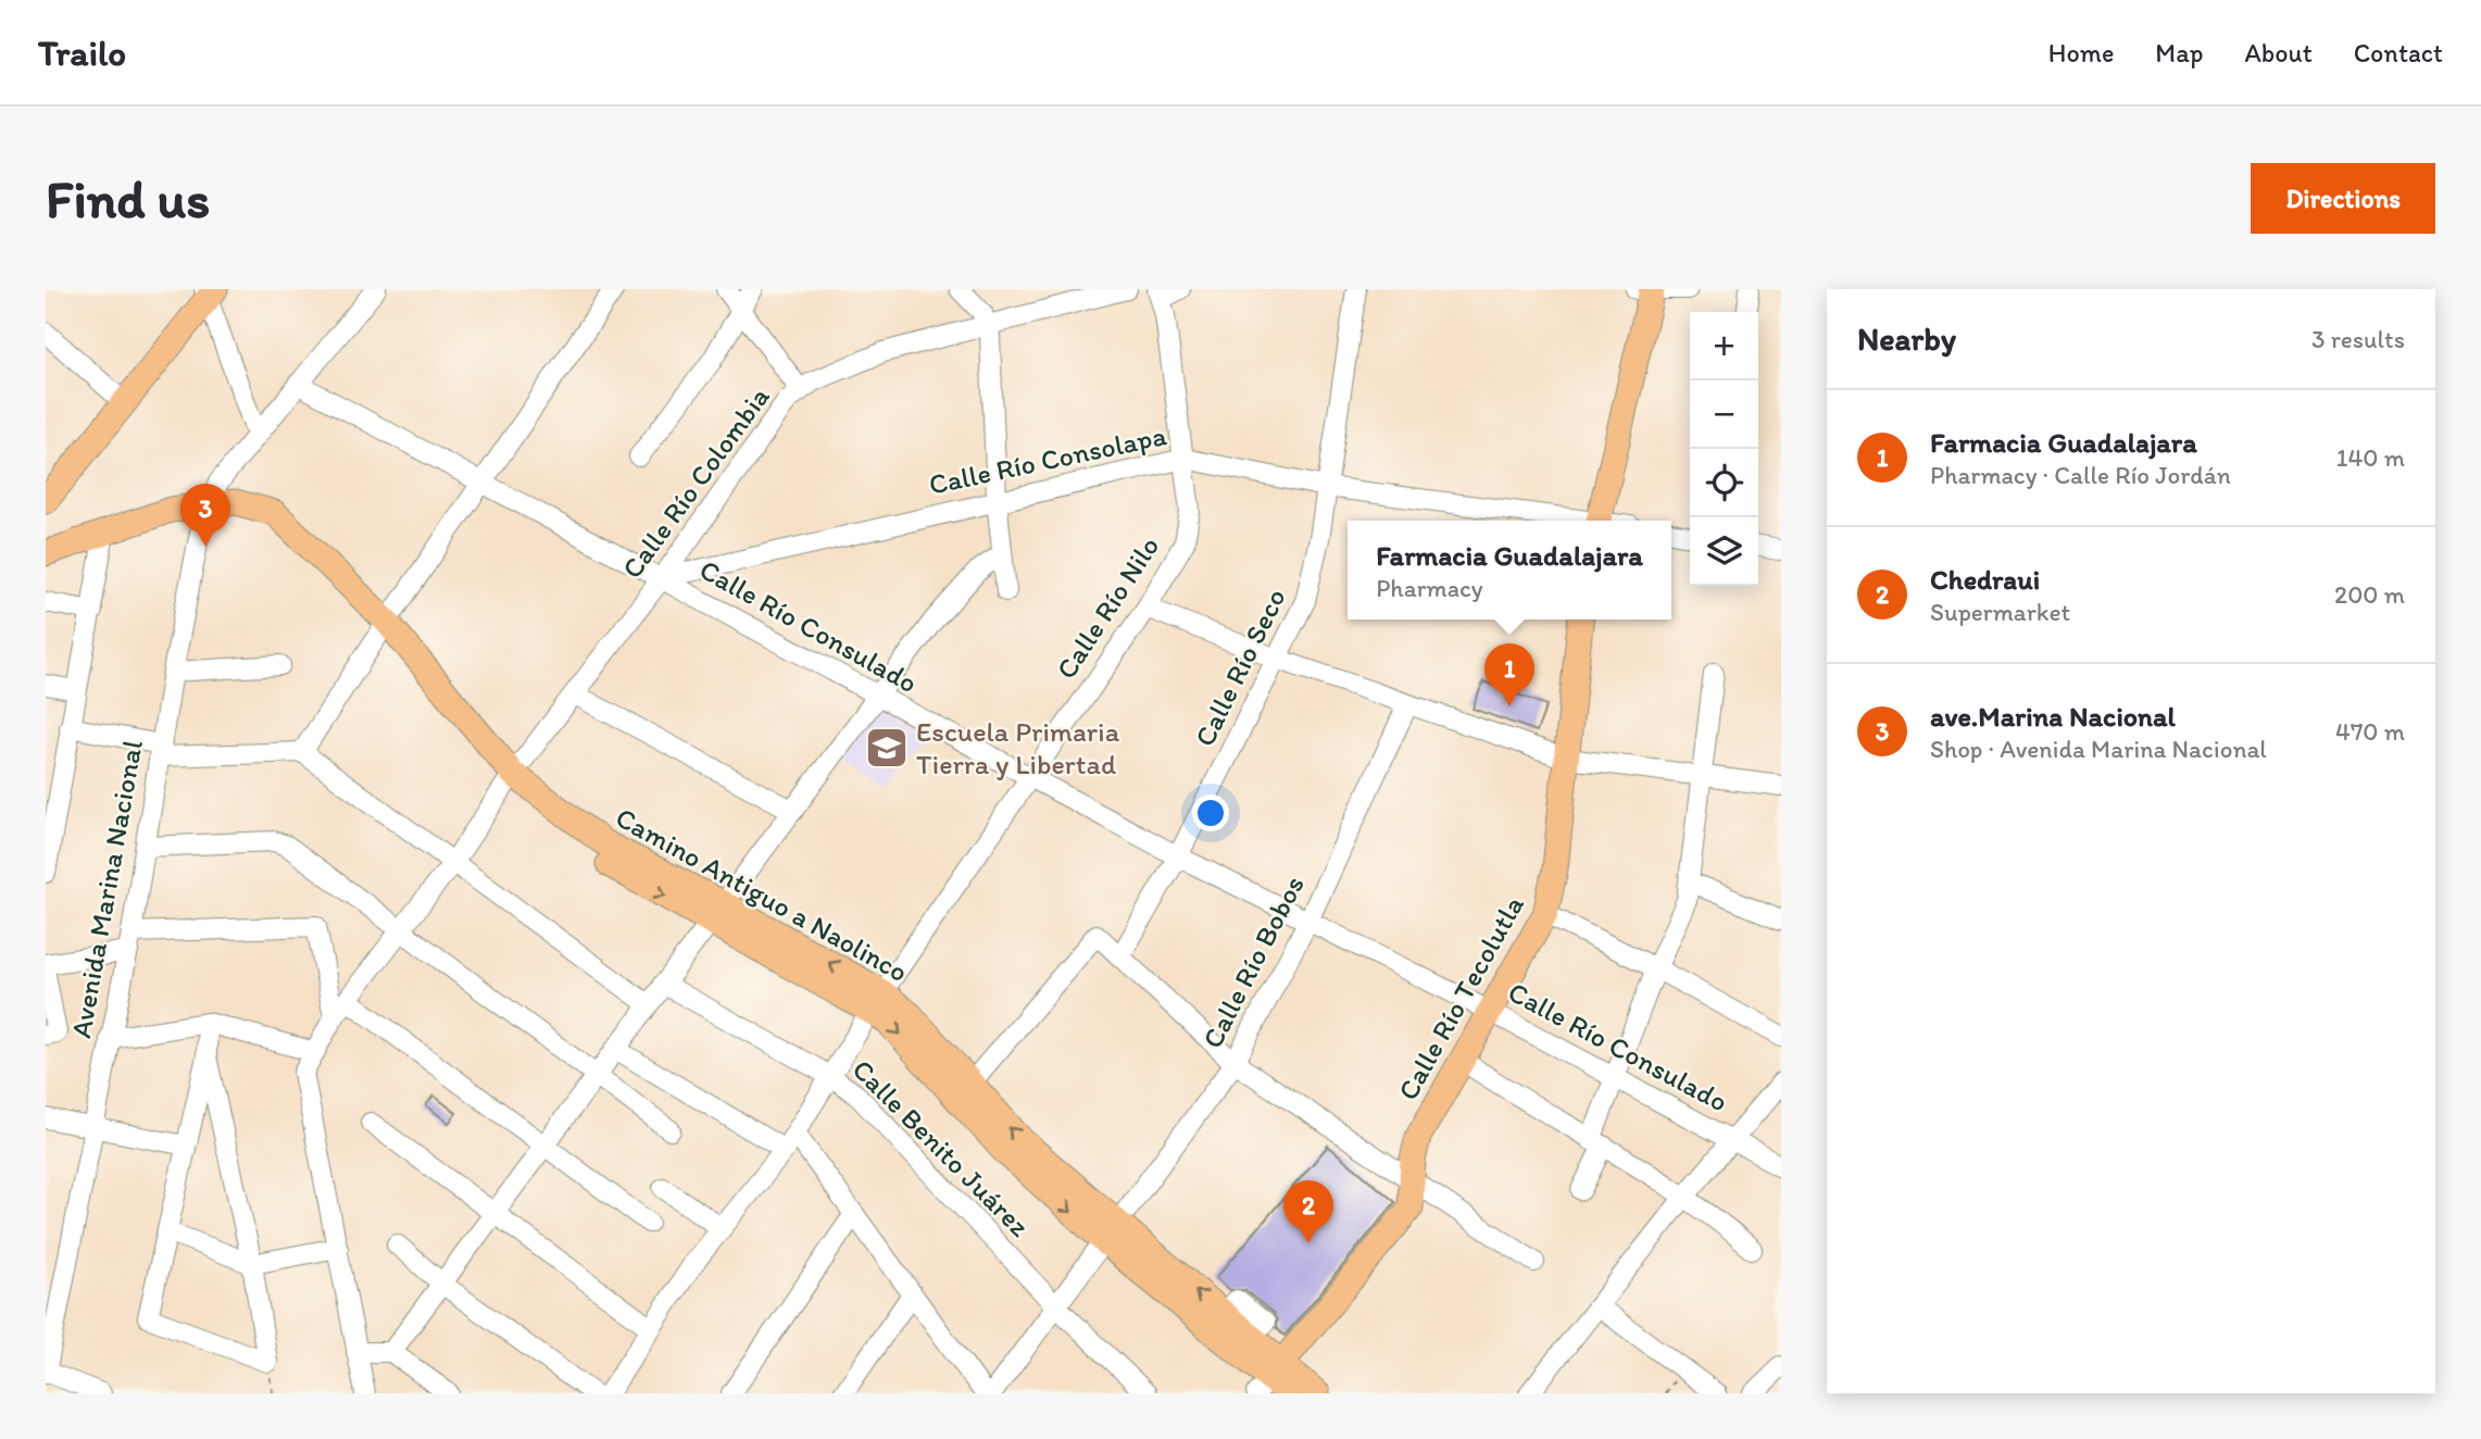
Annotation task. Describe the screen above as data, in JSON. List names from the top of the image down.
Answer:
{
  "streets": {
    "main road": ["Camino Antiguo a Naolinco", "Calle Río Tecolutla"],
    "street": [
      "Calle Río Consolapa",
      "Calle Río Colombia",
      "Calle Río Nilo",
      "Calle Río Consulado",
      "Calle Río Seco",
      "Avenida Marina Nacional",
      "Calle Río Bobos",
      "Calle Benito Juárez"
    ]
  },
  "crossings": [
    ["Calle Río Consolapa", "Calle Río Colombia"],
    ["Calle Río Consolapa", "Calle Río Nilo"],
    ["Calle Río Consolapa", "Calle Río Consulado"],
    ["Calle Río Consolapa", "Calle Río Seco"],
    ["Calle Río Colombia", "Calle Río Consulado"],
    ["Calle Río Colombia", "Camino Antiguo a Naolinco"],
    ["Calle Río Nilo", "Calle Río Consulado"],
    ["Calle Río Nilo", "Camino Antiguo a Naolinco"],
    ["Calle Río Nilo", "Calle Benito Juárez"],
    ["Calle Río Consulado", "Calle Río Seco"],
    ["Calle Río Consulado", "Avenida Marina Nacional"],
    ["Calle Río Consulado", "Calle Río Bobos"],
    ["Calle Río Consulado", "Calle Río Tecolutla"],
    ["Avenida Marina Nacional", "Camino Antiguo a Naolinco"],
    ["Camino Antiguo a Naolinco", "Calle Río Bobos"],
    ["Camino Antiguo a Naolinco", "Calle Río Tecolutla"],
    ["Calle Río Bobos", "Calle Benito Juárez"]
  ],
  "places": {
    "school or university": ["Escuela Primaria Tierra y Libertad"]
  },
  "page": {
    "header": "Trailo",
    "nav": [
      "Home",
      "Map",
      "About",
      "Contact"
    ],
    "buttons": "Directions",
    "title": "Find us",
    "heading": ["Nearby", "3 results"],
    "map_buttons": ["+", "−"],
    "list": [
      {
        "mark": "1",
        "name": "Farmacia Guadalajara",
        "note": "Pharmacy · Calle Río Jordán",
        "value": "140 m"
      },
      {
        "mark": "2",
        "name": "Chedraui",
        "note": "Supermarket",
        "value": "200 m"
      },
      {
        "mark": "3",
        "name": "ave.Marina Nacional",
        "note": "Shop · Avenida Marina Nacional",
        "value": "470 m"
      }
    ],
    "pins": ["3", "1", "2"],
    "popup": ["Farmacia Guadalajara", "Pharmacy"]
  }
}
